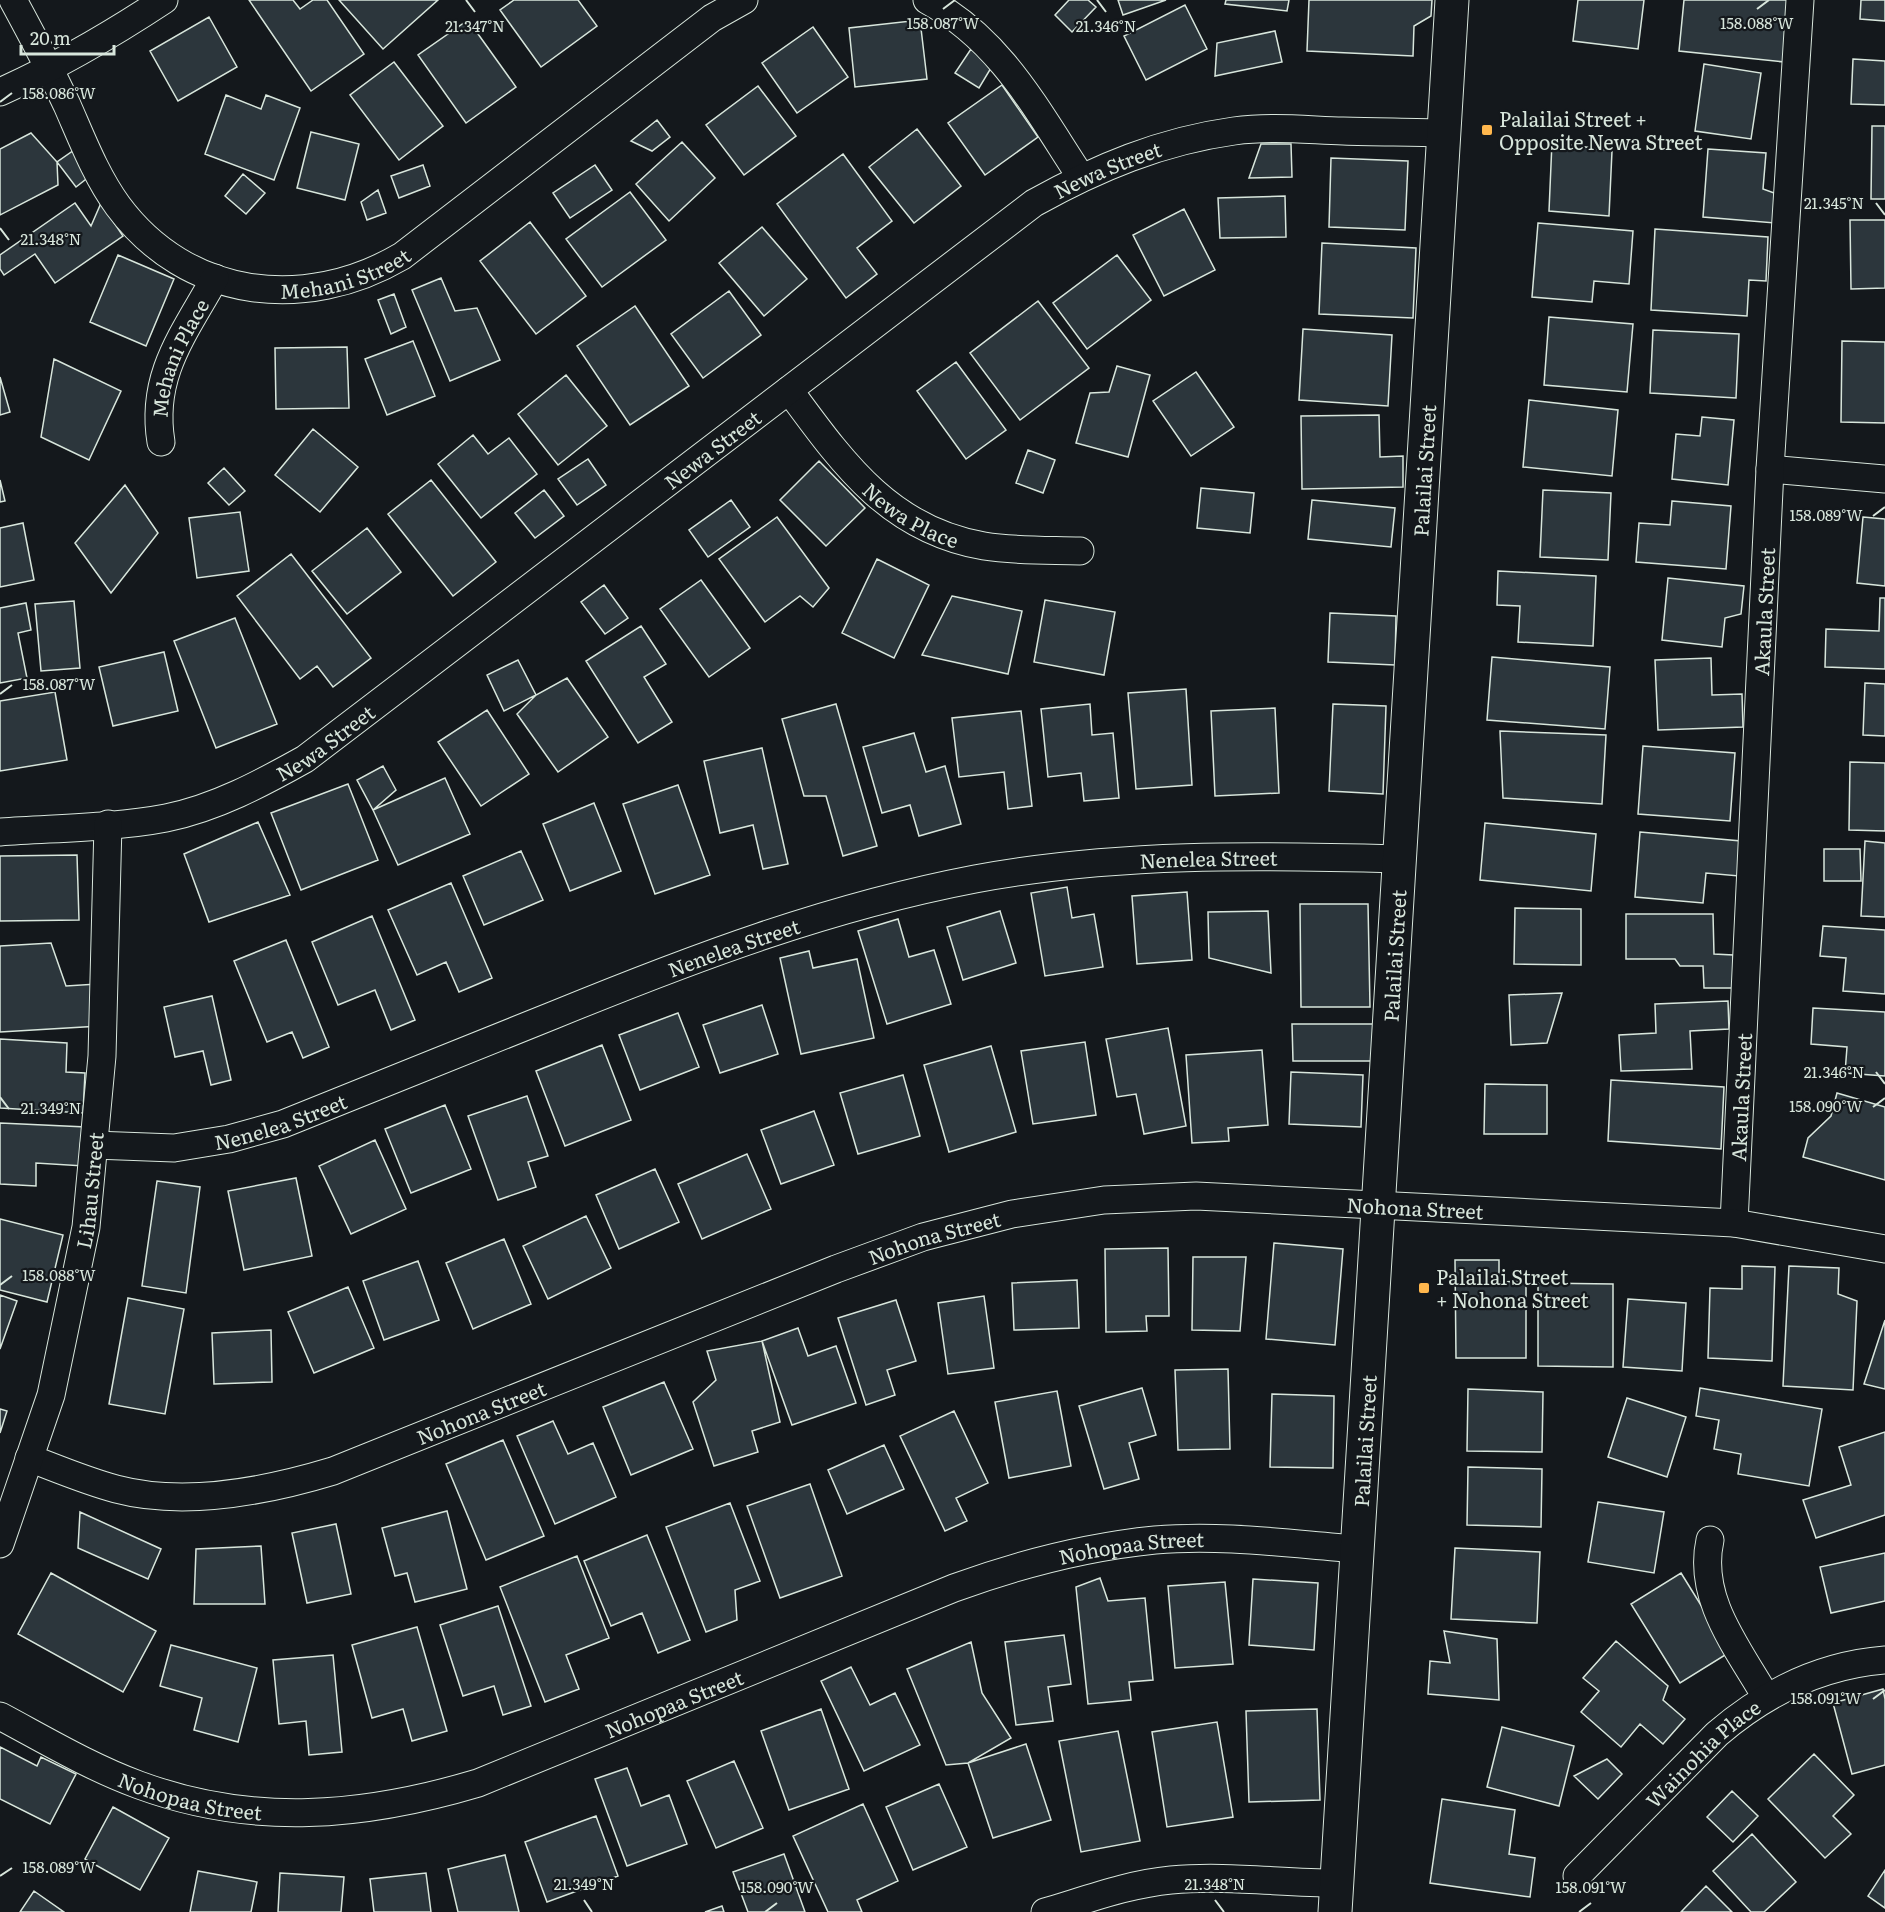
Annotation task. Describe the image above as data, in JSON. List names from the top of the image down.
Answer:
{
  "streets": {
    "street": [
      "Newa Street",
      "Mehani Street",
      "Mehani Place",
      "Palailai Street",
      "Newa Place",
      "Akaula Street",
      "Nenelea Street",
      "Lihau Street",
      "Nohona Street",
      "Nohopaa Street",
      "Wainohia Place"
    ]
  },
  "crossings": [
    ["Newa Street", "Palailai Street"],
    ["Newa Street", "Newa Place"],
    ["Newa Street", "Lihau Street"],
    ["Mehani Street", "Mehani Place"],
    ["Palailai Street", "Nenelea Street"],
    ["Palailai Street", "Nohona Street"],
    ["Palailai Street", "Nohopaa Street"],
    ["Akaula Street", "Nohona Street"],
    ["Nenelea Street", "Lihau Street"],
    ["Lihau Street", "Nohona Street"]
  ],
  "places": {
    "transit": ["Palailai Street + Opposite Newa Street", "Palailai Street + Nohona Street"]
  },
  "scale_bar": "20 m",
  "coordinates": [
    "158.087°W",
    "158.088°W",
    "21.347°N",
    "21.346°N",
    "158.086°W",
    "21.345°N",
    "21.348°N",
    "158.089°W",
    "158.090°W",
    "21.349°N",
    "158.091°W"
  ]
}
